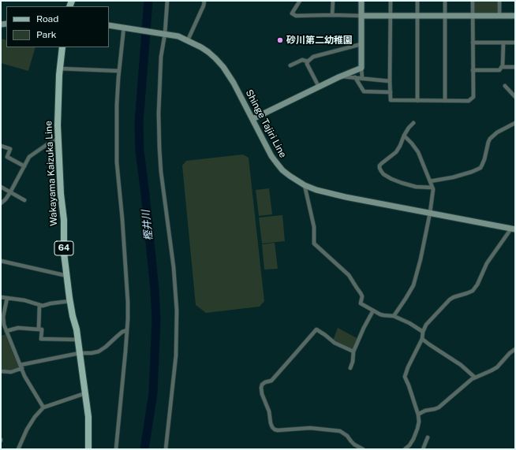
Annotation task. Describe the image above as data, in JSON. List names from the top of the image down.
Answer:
{
  "streets": {
    "main road": ["Shinge Tajiri Line", "Wakayama Kaizuka Line", "64"]
  },
  "water": ["樫井川"],
  "places": ["砂川第二幼稚園"],
  "legend": ["Road", "Park"]
}
